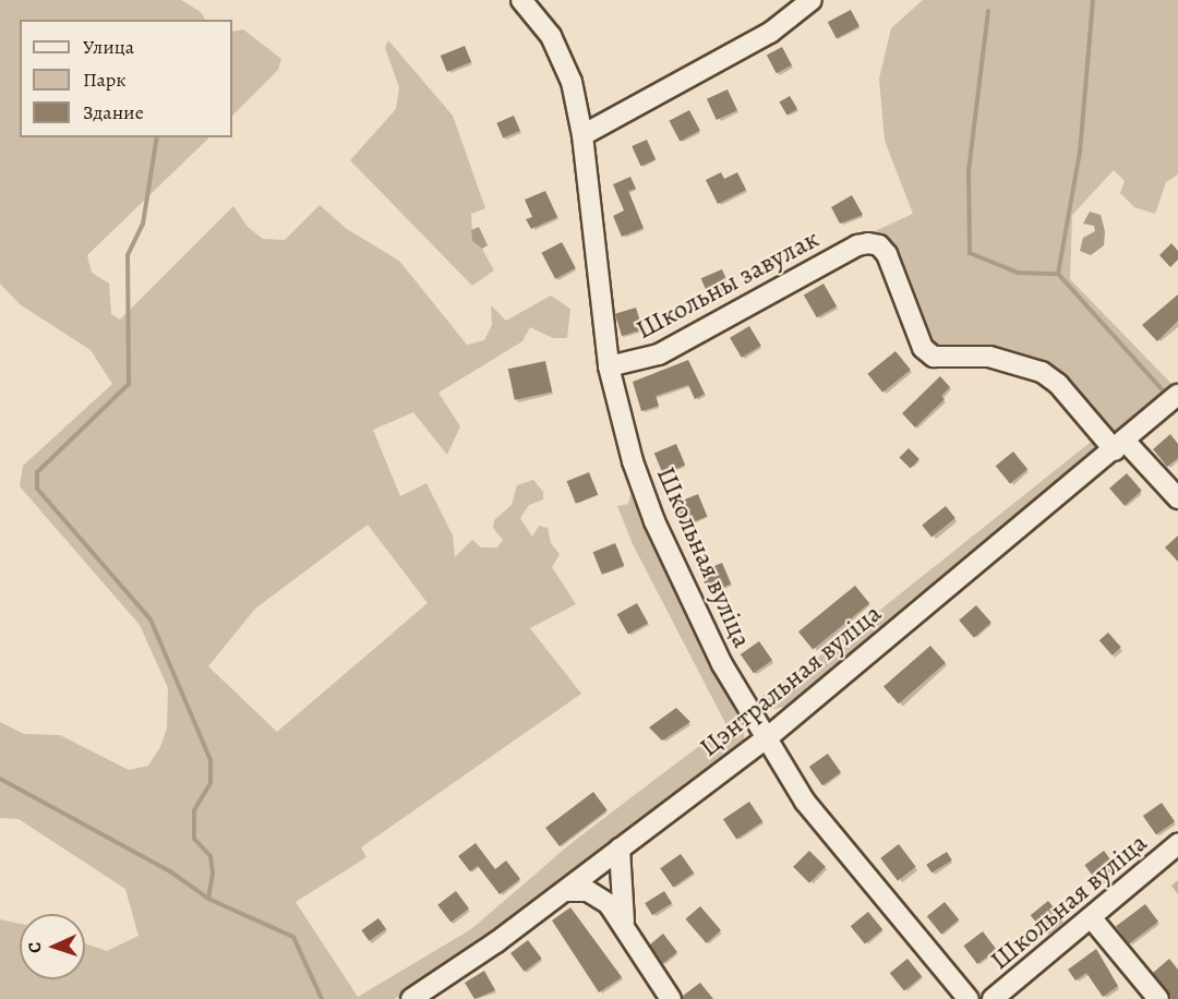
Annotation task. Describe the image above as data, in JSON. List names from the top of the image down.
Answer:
{
  "streets": {
    "street": ["Школьны завулак", "Школьная вуліца", "Цэнтральная вуліца"]
  },
  "crossings": [
    ["Школьны завулак", "Школьная вуліца"],
    ["Школьны завулак", "Цэнтральная вуліца"],
    ["Школьная вуліца", "Цэнтральная вуліца"]
  ],
  "legend": ["Улица", "Парк", "Здание"],
  "north": "left"
}
